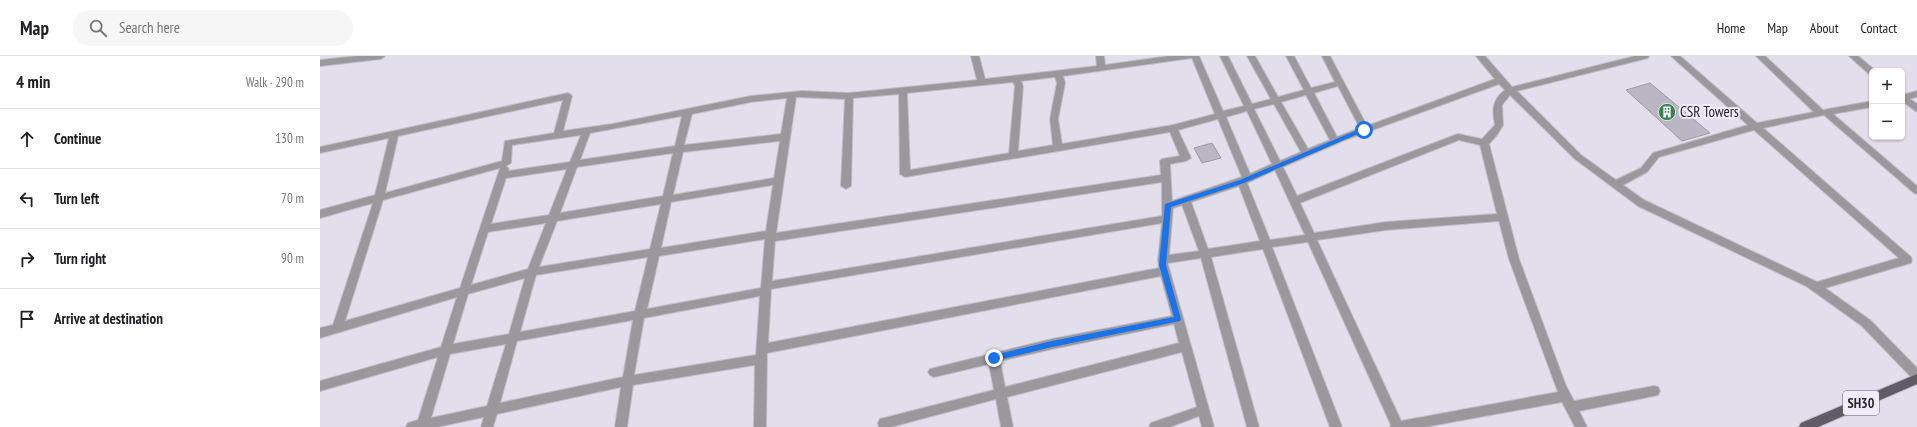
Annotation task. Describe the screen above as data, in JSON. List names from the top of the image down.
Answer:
{
  "streets": {
    "main road": ["SH30"]
  },
  "places": {
    "building": ["CSR Towers"]
  },
  "page": {
    "header": "Map",
    "search": "Search here",
    "nav": [
      "Home",
      "Map",
      "About",
      "Contact"
    ],
    "heading": ["4 min", "Walk · 290 m"],
    "map_buttons": ["+", "−"],
    "list": [
      ["Continue", "130 m"],
      ["Turn left", "70 m"],
      ["Turn right", "90 m"],
      "Arrive at destination"
    ]
  }
}
